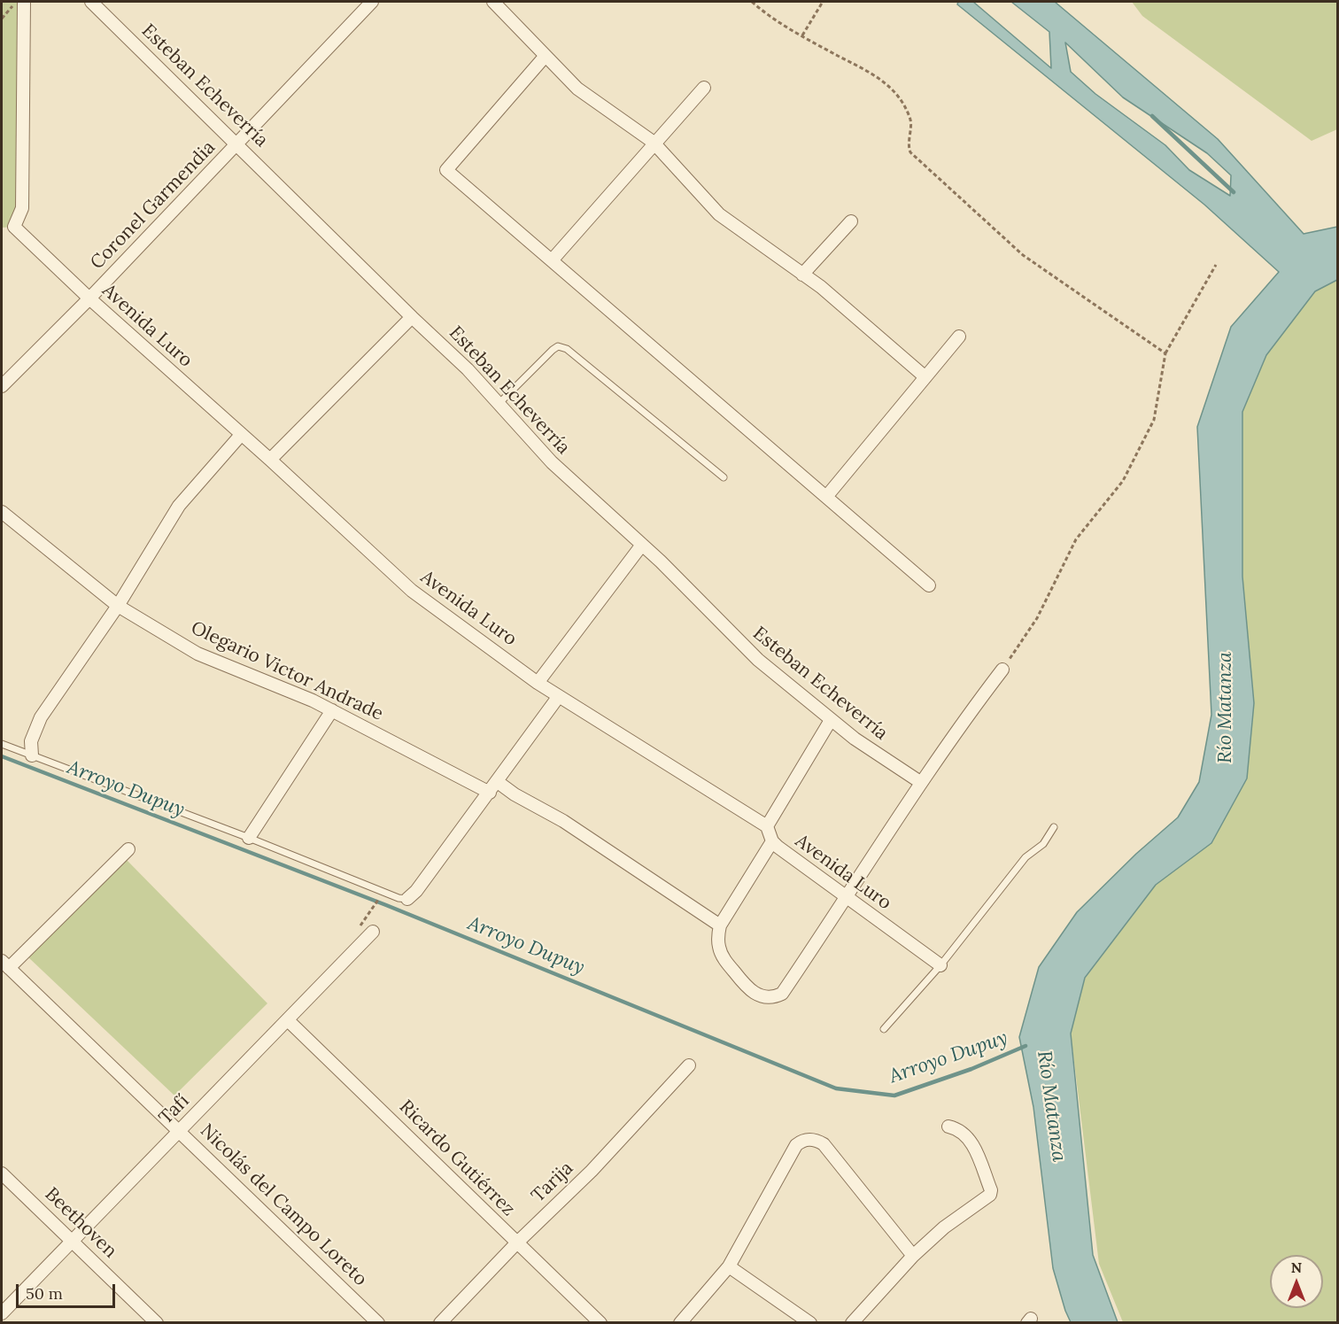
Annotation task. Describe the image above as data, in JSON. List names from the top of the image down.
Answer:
{
  "streets": {
    "street": [
      "Esteban Echeverría",
      "Coronel Garmendia",
      "Avenida Luro",
      "Olegario Victor Andrade",
      "Tafí",
      "Ricardo Gutiérrez",
      "Tarija",
      "Nicolás del Campo Loreto",
      "Beethoven"
    ]
  },
  "crossings": [
    ["Esteban Echeverría", "Coronel Garmendia"],
    ["Coronel Garmendia", "Avenida Luro"],
    ["Tafí", "Ricardo Gutiérrez"],
    ["Tafí", "Nicolás del Campo Loreto"],
    ["Tafí", "Beethoven"],
    ["Ricardo Gutiérrez", "Tarija"]
  ],
  "water": ["Río Matanza", "Arroyo Dupuy"],
  "scale_bar": "50 m",
  "north": "top"
}
